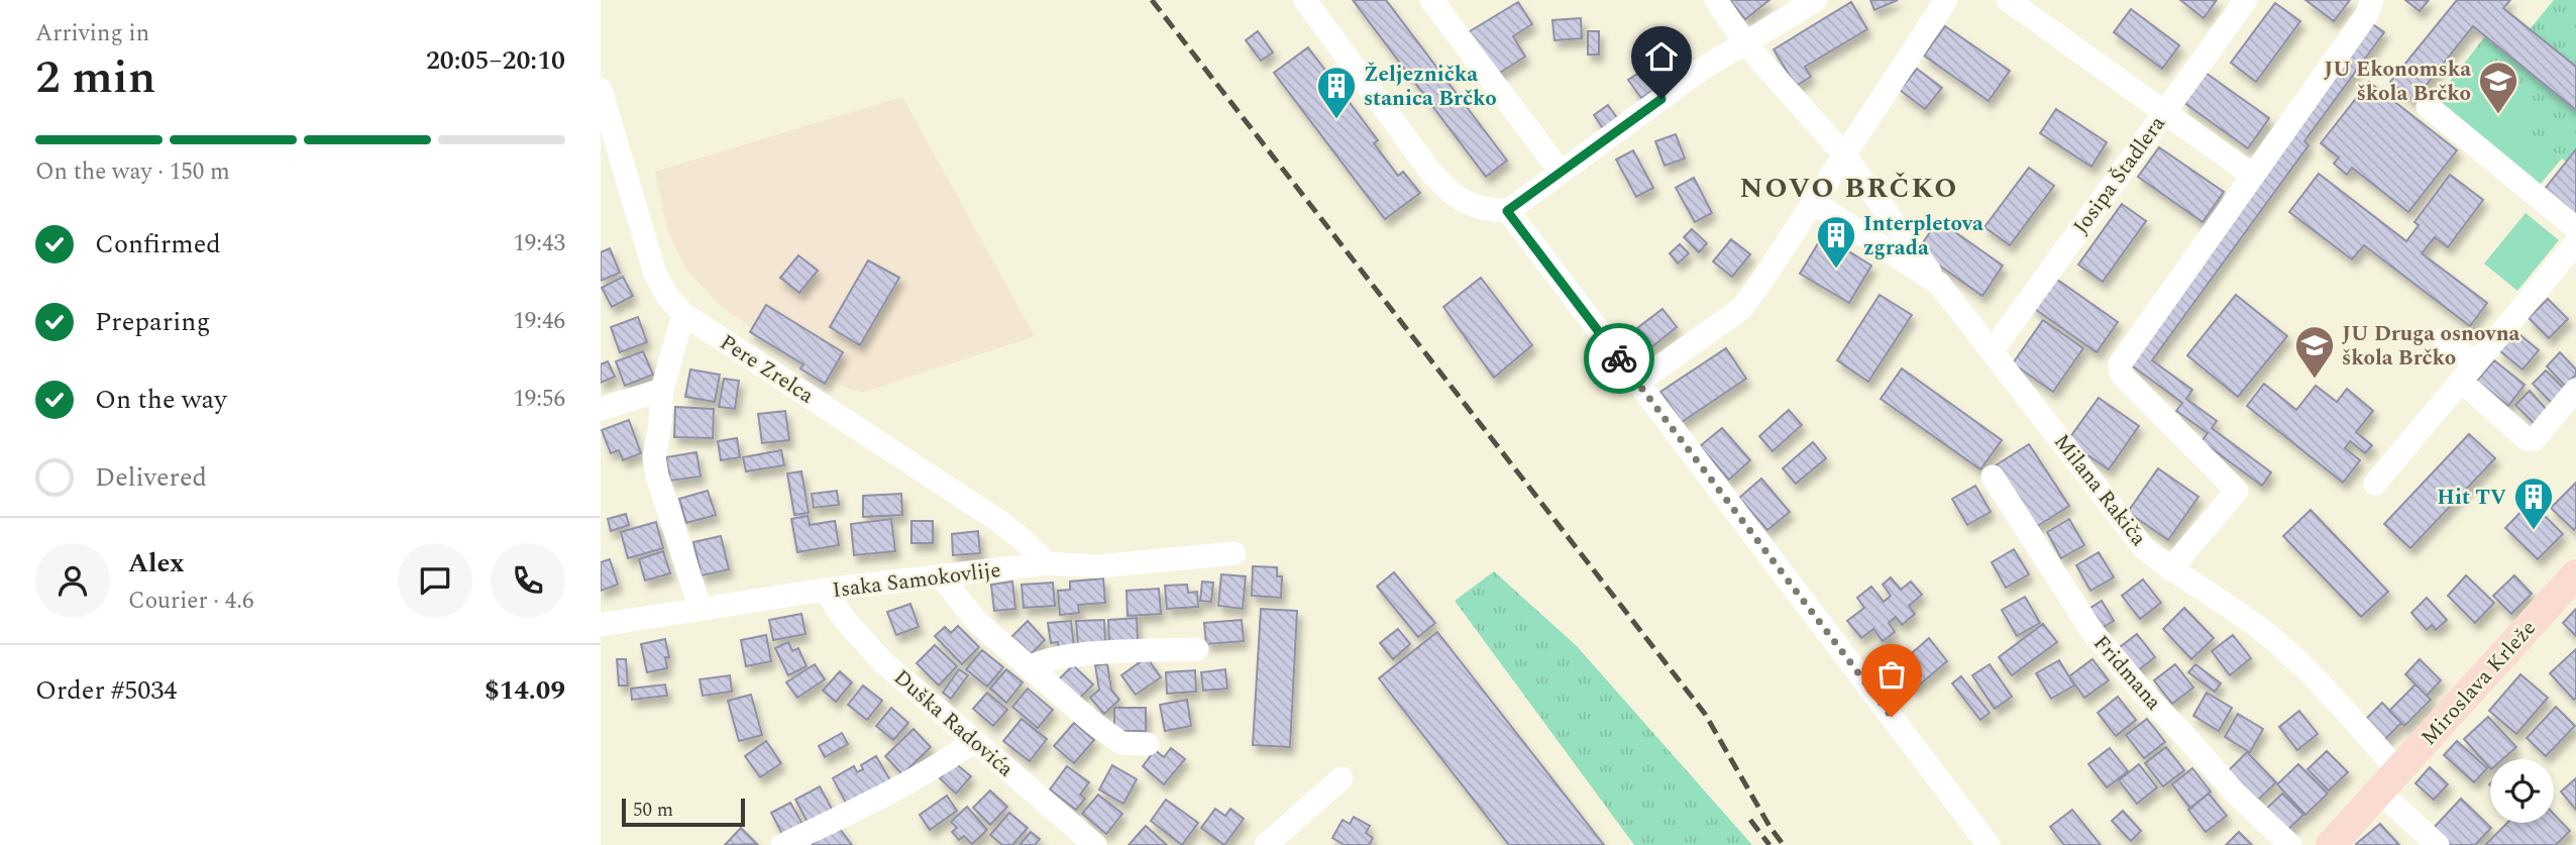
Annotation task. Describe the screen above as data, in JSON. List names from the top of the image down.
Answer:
{
  "streets": {
    "main road": ["Miroslava Krleže"],
    "street": [
      "Josipa Štadlera",
      "Pere Zrelca",
      "Milana Rakiča",
      "Isaka Samokovlije",
      "Fridmana",
      "Duška Radovića"
    ]
  },
  "crossings": [
    ["Josipa Štadlera", "Milana Rakiča"],
    ["Pere Zrelca", "Isaka Samokovlije"],
    ["Milana Rakiča", "Miroslava Krleže"],
    ["Isaka Samokovlije", "Duška Radovića"]
  ],
  "districts": ["NOVO BRČKO"],
  "places": {
    "school or university": ["JU Ekonomska škola Brčko", "JU Druga osnovna škola Brčko"],
    "building": ["Željeznička stanica Brčko", "Interpletova zgrada", "Hit TV"]
  },
  "scale_bar": "50 m",
  "page": {
    "heading": ["2 min", "Arriving in", "20:05–20:10"],
    "panel": [
      "Alex",
      "Courier · 4.6",
      "Order #5034",
      "$14.09"
    ],
    "bar": "On the way · 150 m",
    "list": [
      ["Confirmed", "19:43"],
      ["Preparing", "19:46"],
      ["On the way", "19:56"],
      "Delivered"
    ],
    "scale": "50 m"
  }
}
